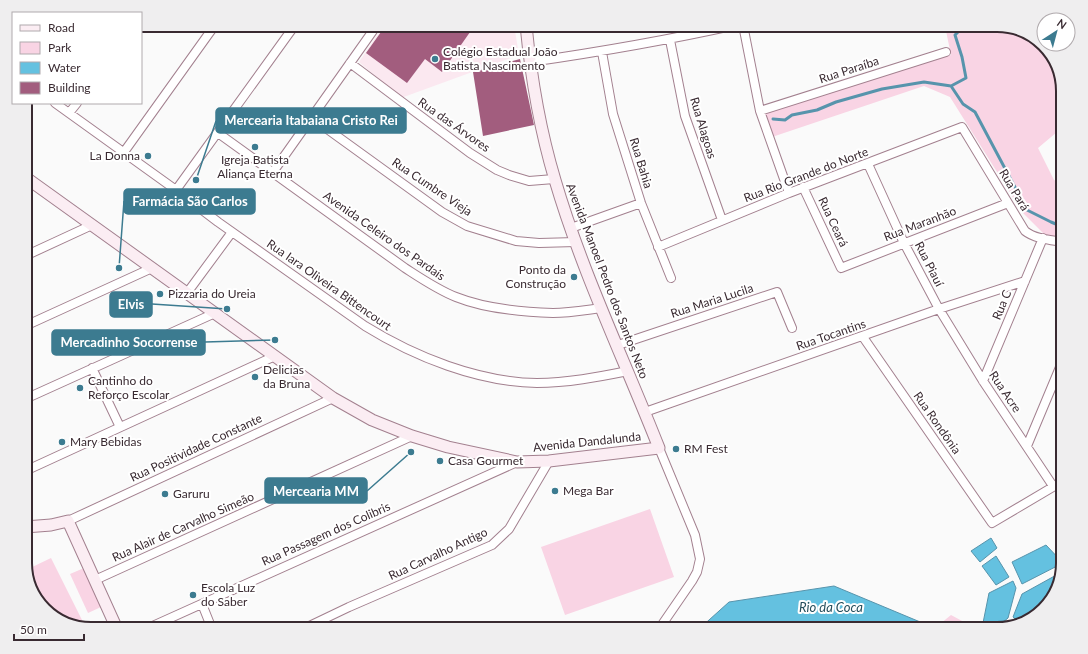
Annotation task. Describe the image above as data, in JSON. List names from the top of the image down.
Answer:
{
  "streets": {
    "street": [
      "Rua Paraíba",
      "Rua das Árvores",
      "Rua Alagoas",
      "Rua Bahia",
      "Rua Rio Grande do Norte",
      "Rua Cumbre Vieja",
      "Rua Pará",
      "Rua Ceará",
      "Rua Maranhão",
      "Avenida Celeiro dos Pardais",
      "Rua Piauí",
      "Avenida Manoel Pedro dos Santos Neto",
      "Rua Iara Oliveira Bittencourt",
      "Rua Maria Lucila",
      "Rua C",
      "Rua Tocantins",
      "Rua Acre",
      "Rua Rondônia",
      "Avenida Dandalunda",
      "Rua Positividade Constante",
      "Rua Alair de Carvalho Simeão",
      "Rua Passagem dos Colibris",
      "Rua Carvalho Antigo"
    ]
  },
  "crossings": [
    ["Rua das Árvores", "Avenida Manoel Pedro dos Santos Neto"],
    ["Rua Alagoas", "Rua Rio Grande do Norte"],
    ["Rua Bahia", "Rua Rio Grande do Norte"],
    ["Rua Rio Grande do Norte", "Rua Pará"],
    ["Rua Rio Grande do Norte", "Rua Ceará"],
    ["Rua Rio Grande do Norte", "Rua Piauí"],
    ["Rua Cumbre Vieja", "Avenida Manoel Pedro dos Santos Neto"],
    ["Rua Pará", "Rua Maranhão"],
    ["Rua Pará", "Rua C"],
    ["Rua Ceará", "Rua Maranhão"],
    ["Rua Maranhão", "Rua Piauí"],
    ["Avenida Celeiro dos Pardais", "Avenida Manoel Pedro dos Santos Neto"],
    ["Rua Piauí", "Rua Tocantins"],
    ["Rua Piauí", "Rua Acre"],
    ["Avenida Manoel Pedro dos Santos Neto", "Rua Iara Oliveira Bittencourt"],
    ["Avenida Manoel Pedro dos Santos Neto", "Rua Maria Lucila"],
    ["Avenida Manoel Pedro dos Santos Neto", "Rua Tocantins"],
    ["Avenida Manoel Pedro dos Santos Neto", "Avenida Dandalunda"],
    ["Rua C", "Rua Tocantins"],
    ["Rua C", "Rua Acre"],
    ["Rua Tocantins", "Rua Acre"],
    ["Rua Tocantins", "Rua Rondônia"],
    ["Rua Acre", "Rua Rondônia"],
    ["Avenida Dandalunda", "Rua Positividade Constante"],
    ["Avenida Dandalunda", "Rua Alair de Carvalho Simeão"],
    ["Avenida Dandalunda", "Rua Passagem dos Colibris"],
    ["Avenida Dandalunda", "Rua Carvalho Antigo"]
  ],
  "water": ["Rio da Coca"],
  "places": [
    "Colégio Estadual João Batista Nascimento",
    "Igreja Batista Aliança Eterna",
    "La Donna",
    "Mercearia Itabaiana Cristo Rei",
    "Farmácia São Carlos",
    "Ponto da Construção",
    "Pizzaria do Ureia",
    "Elvis",
    "Mercadinho Socorrense",
    "Delicias da Bruna",
    "Cantinho do Reforço Escolar",
    "Mary Bebidas",
    "RM Fest",
    "Mercearia MM",
    "Casa Gourmet",
    "Mega Bar",
    "Garuru",
    "Escola Luz do Saber"
  ],
  "legend": [
    "Road",
    "Park",
    "Water",
    "Building"
  ],
  "scale_bar": "50 m",
  "north": "top right"
}
